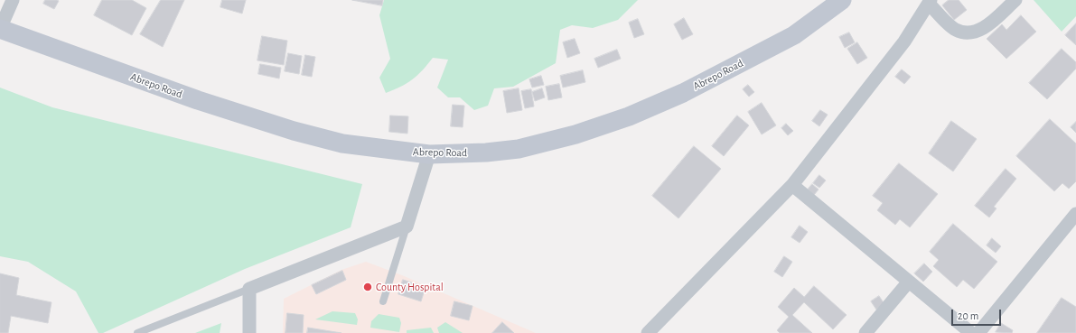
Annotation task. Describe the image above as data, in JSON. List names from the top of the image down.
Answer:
{
  "streets": {
    "main road": ["Abrepo Road"]
  },
  "places": ["County Hospital"],
  "scale_bar": "20 m"
}
